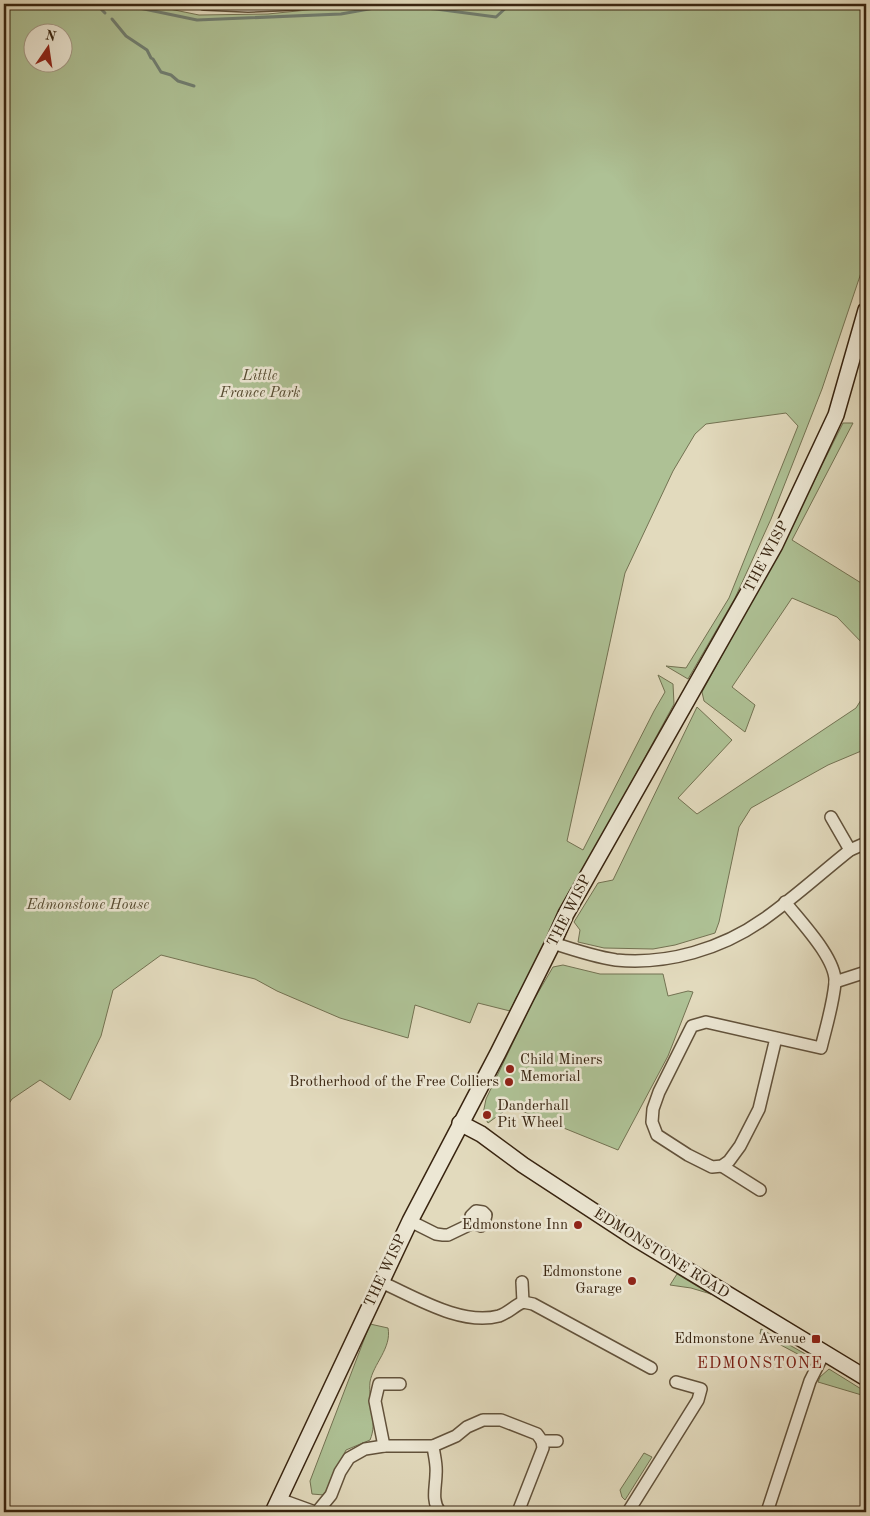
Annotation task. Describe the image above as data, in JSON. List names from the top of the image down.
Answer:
{
  "streets": {
    "street": ["THE WISP", "EDMONSTONE ROAD"]
  },
  "crossings": [
    ["THE WISP", "EDMONSTONE ROAD"]
  ],
  "districts": ["EDMONSTONE"],
  "parks": ["Little France Park", "Edmonstone House"],
  "places": {
    "other": [
      "Child Miners Memorial",
      "Brotherhood of the Free Colliers",
      "Danderhall Pit Wheel",
      "Edmonstone Inn",
      "Edmonstone Garage"
    ],
    "transit": ["Edmonstone Avenue"]
  },
  "north": "top"
}
